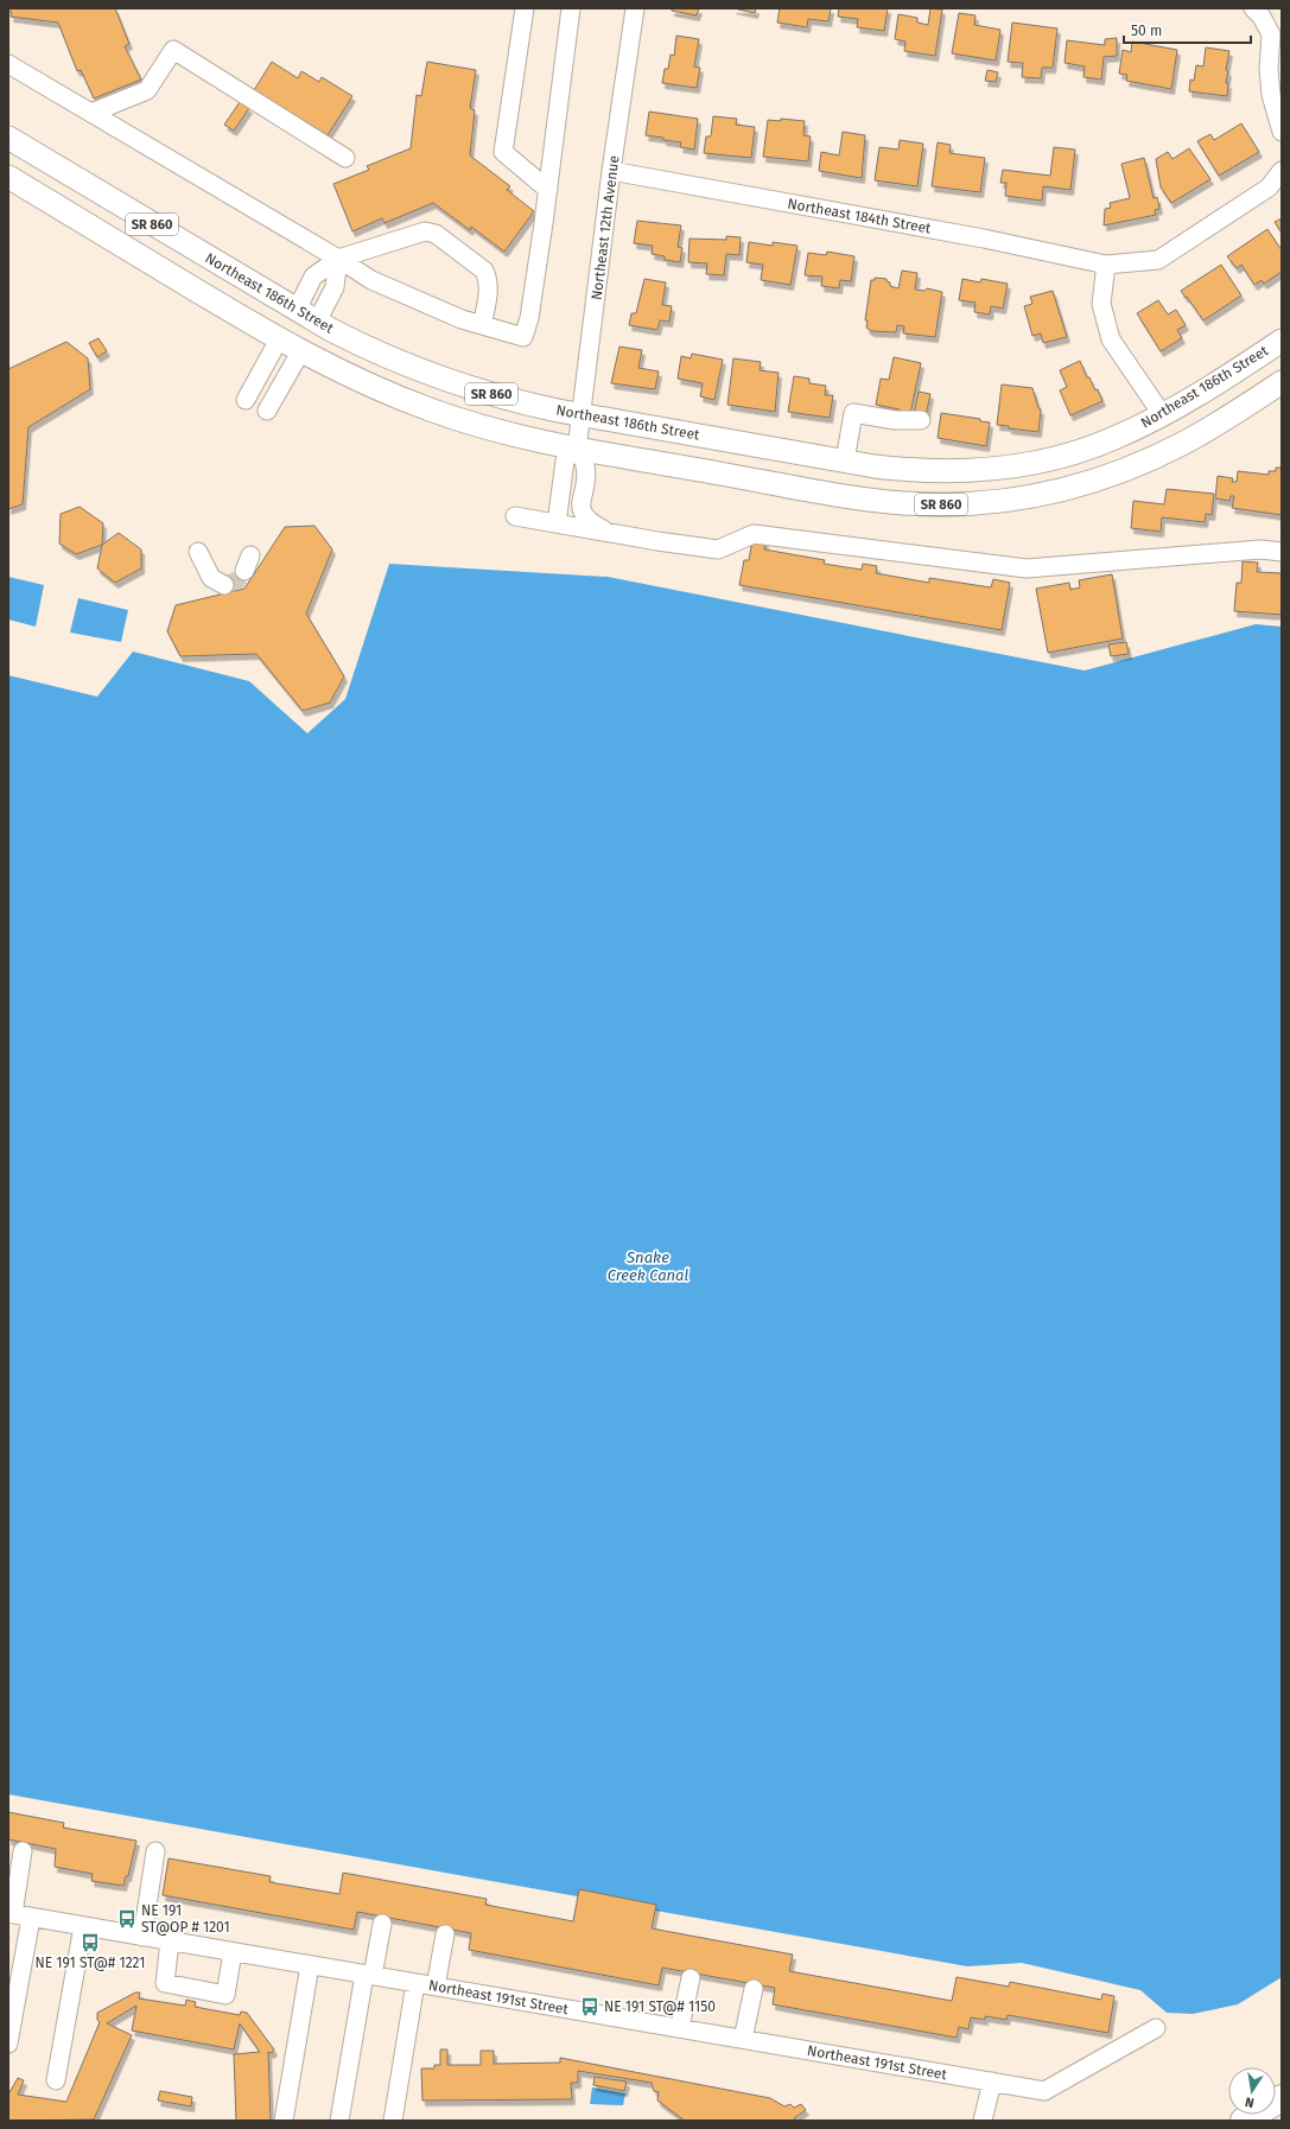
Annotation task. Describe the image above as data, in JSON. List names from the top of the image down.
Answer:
{
  "streets": {
    "main road": ["SR 860", "Northeast 186th Street"],
    "street": ["Northeast 184th Street", "Northeast 12th Avenue", "Northeast 191st Street"]
  },
  "crossings": [
    ["Northeast 184th Street", "Northeast 12th Avenue"],
    ["SR 860", "Northeast 12th Avenue"],
    ["Northeast 12th Avenue", "Northeast 186th Street"]
  ],
  "water": ["Snake Creek Canal"],
  "places": {
    "bus stop": ["NE 191 ST@OP # 1201", "NE 191 ST@# 1221", "NE 191 ST@# 1150"]
  },
  "scale_bar": "50 m",
  "north": "bottom"
}
